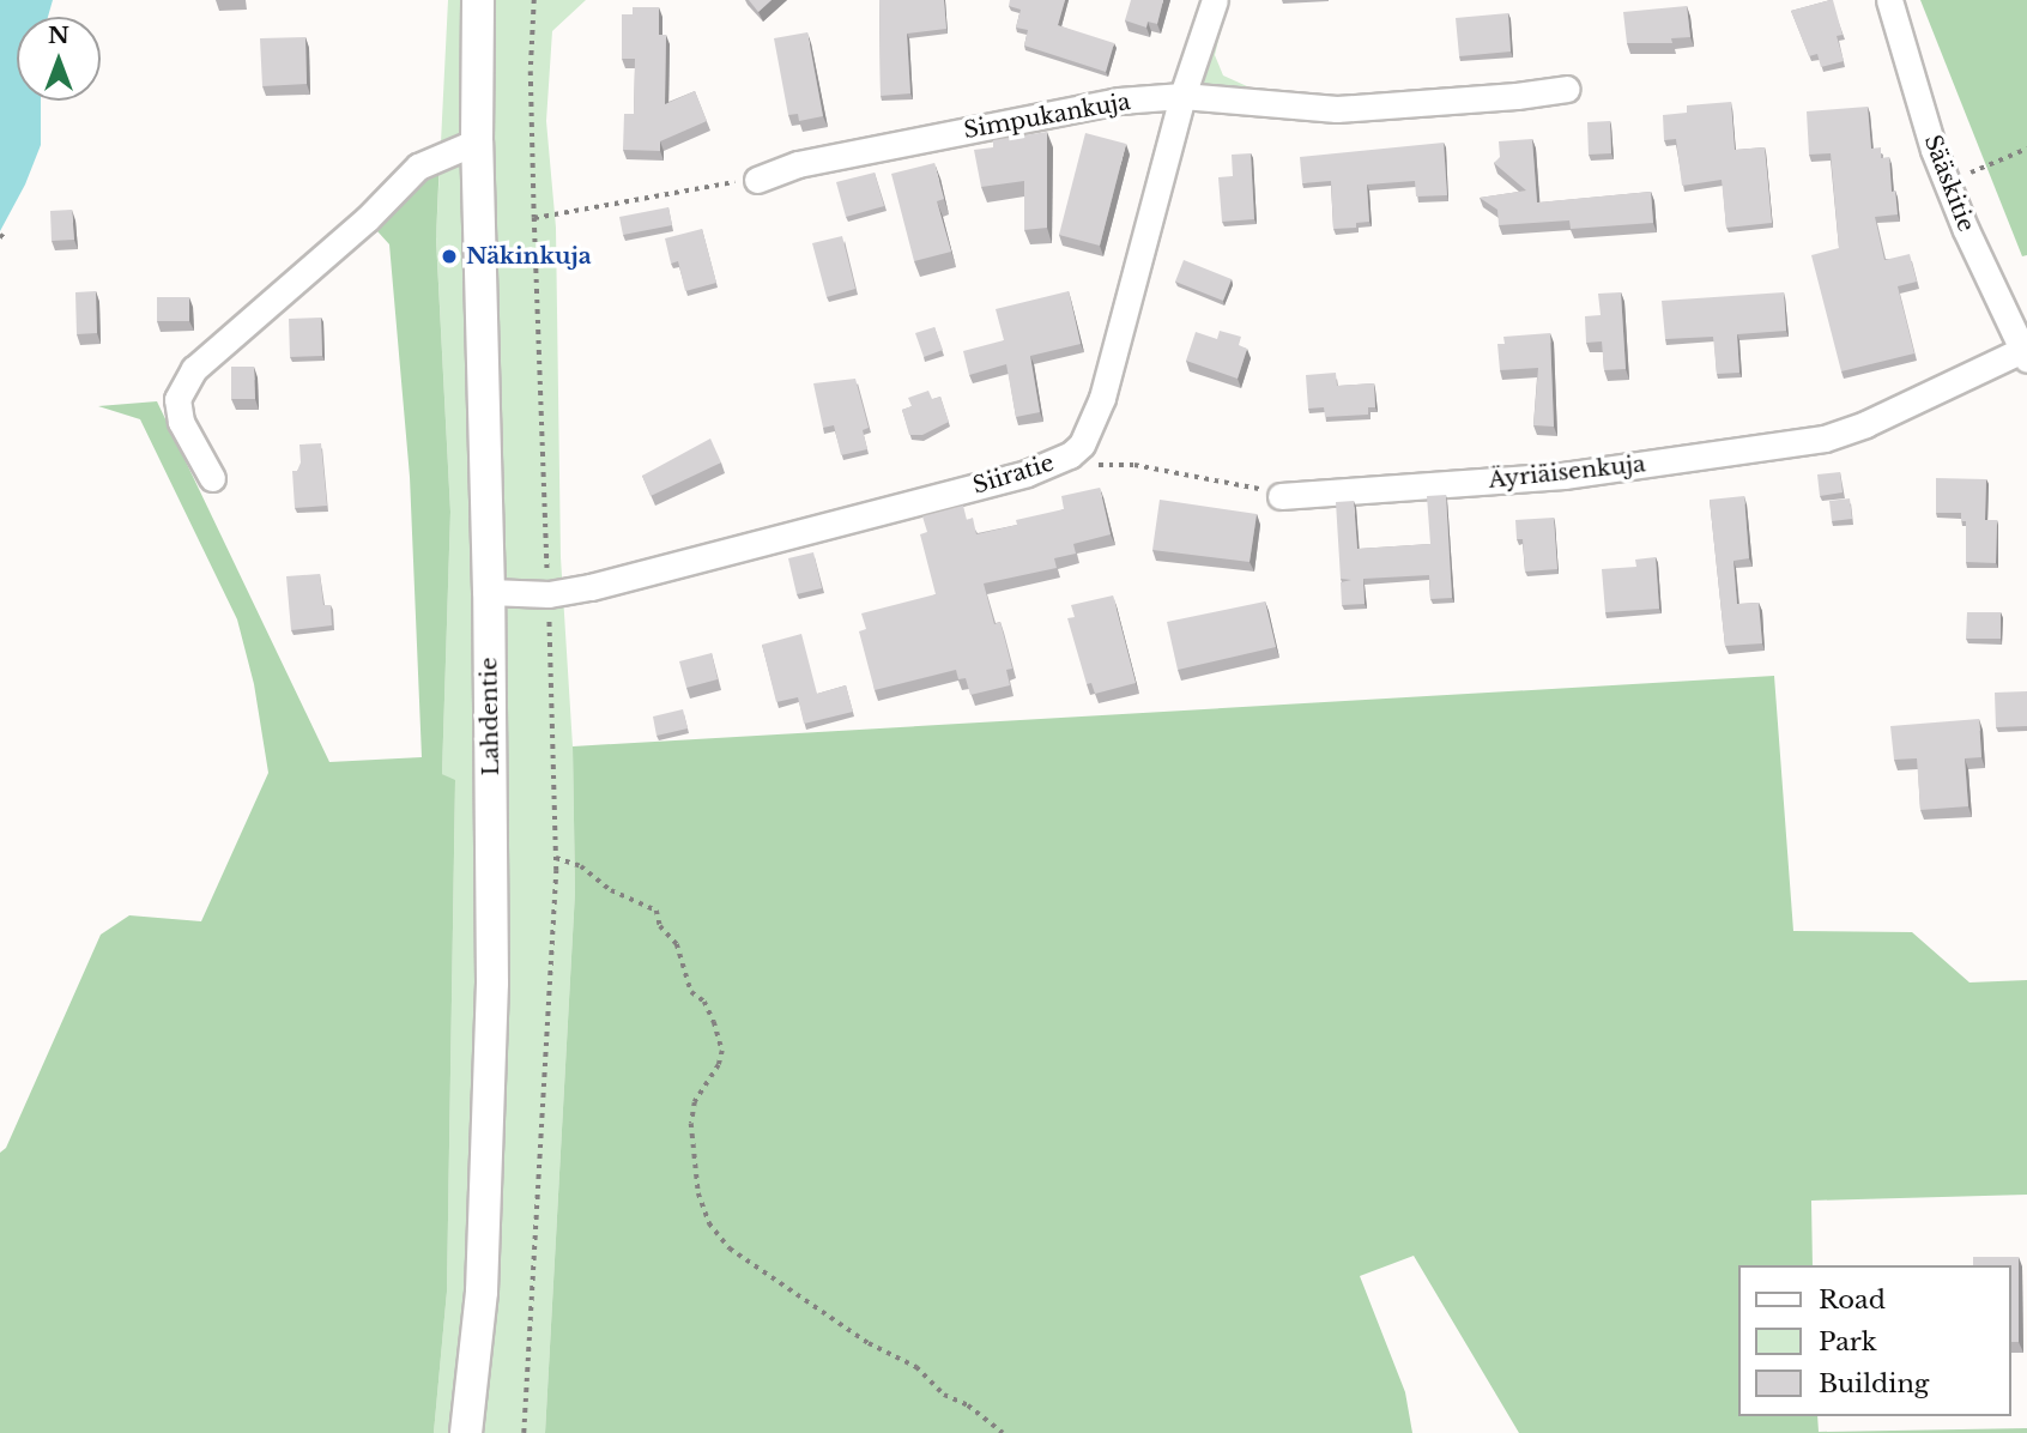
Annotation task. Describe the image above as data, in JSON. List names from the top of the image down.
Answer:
{
  "streets": {
    "main road": ["Lahdentie"],
    "street": [
      "Simpukankuja",
      "Sääskitie",
      "Äyriäisenkuja",
      "Siiratie"
    ]
  },
  "crossings": [
    ["Simpukankuja", "Siiratie"],
    ["Sääskitie", "Äyriäisenkuja"],
    ["Siiratie", "Lahdentie"]
  ],
  "places": ["Näkinkuja"],
  "legend": ["Road", "Park", "Building"],
  "north": "top"
}
